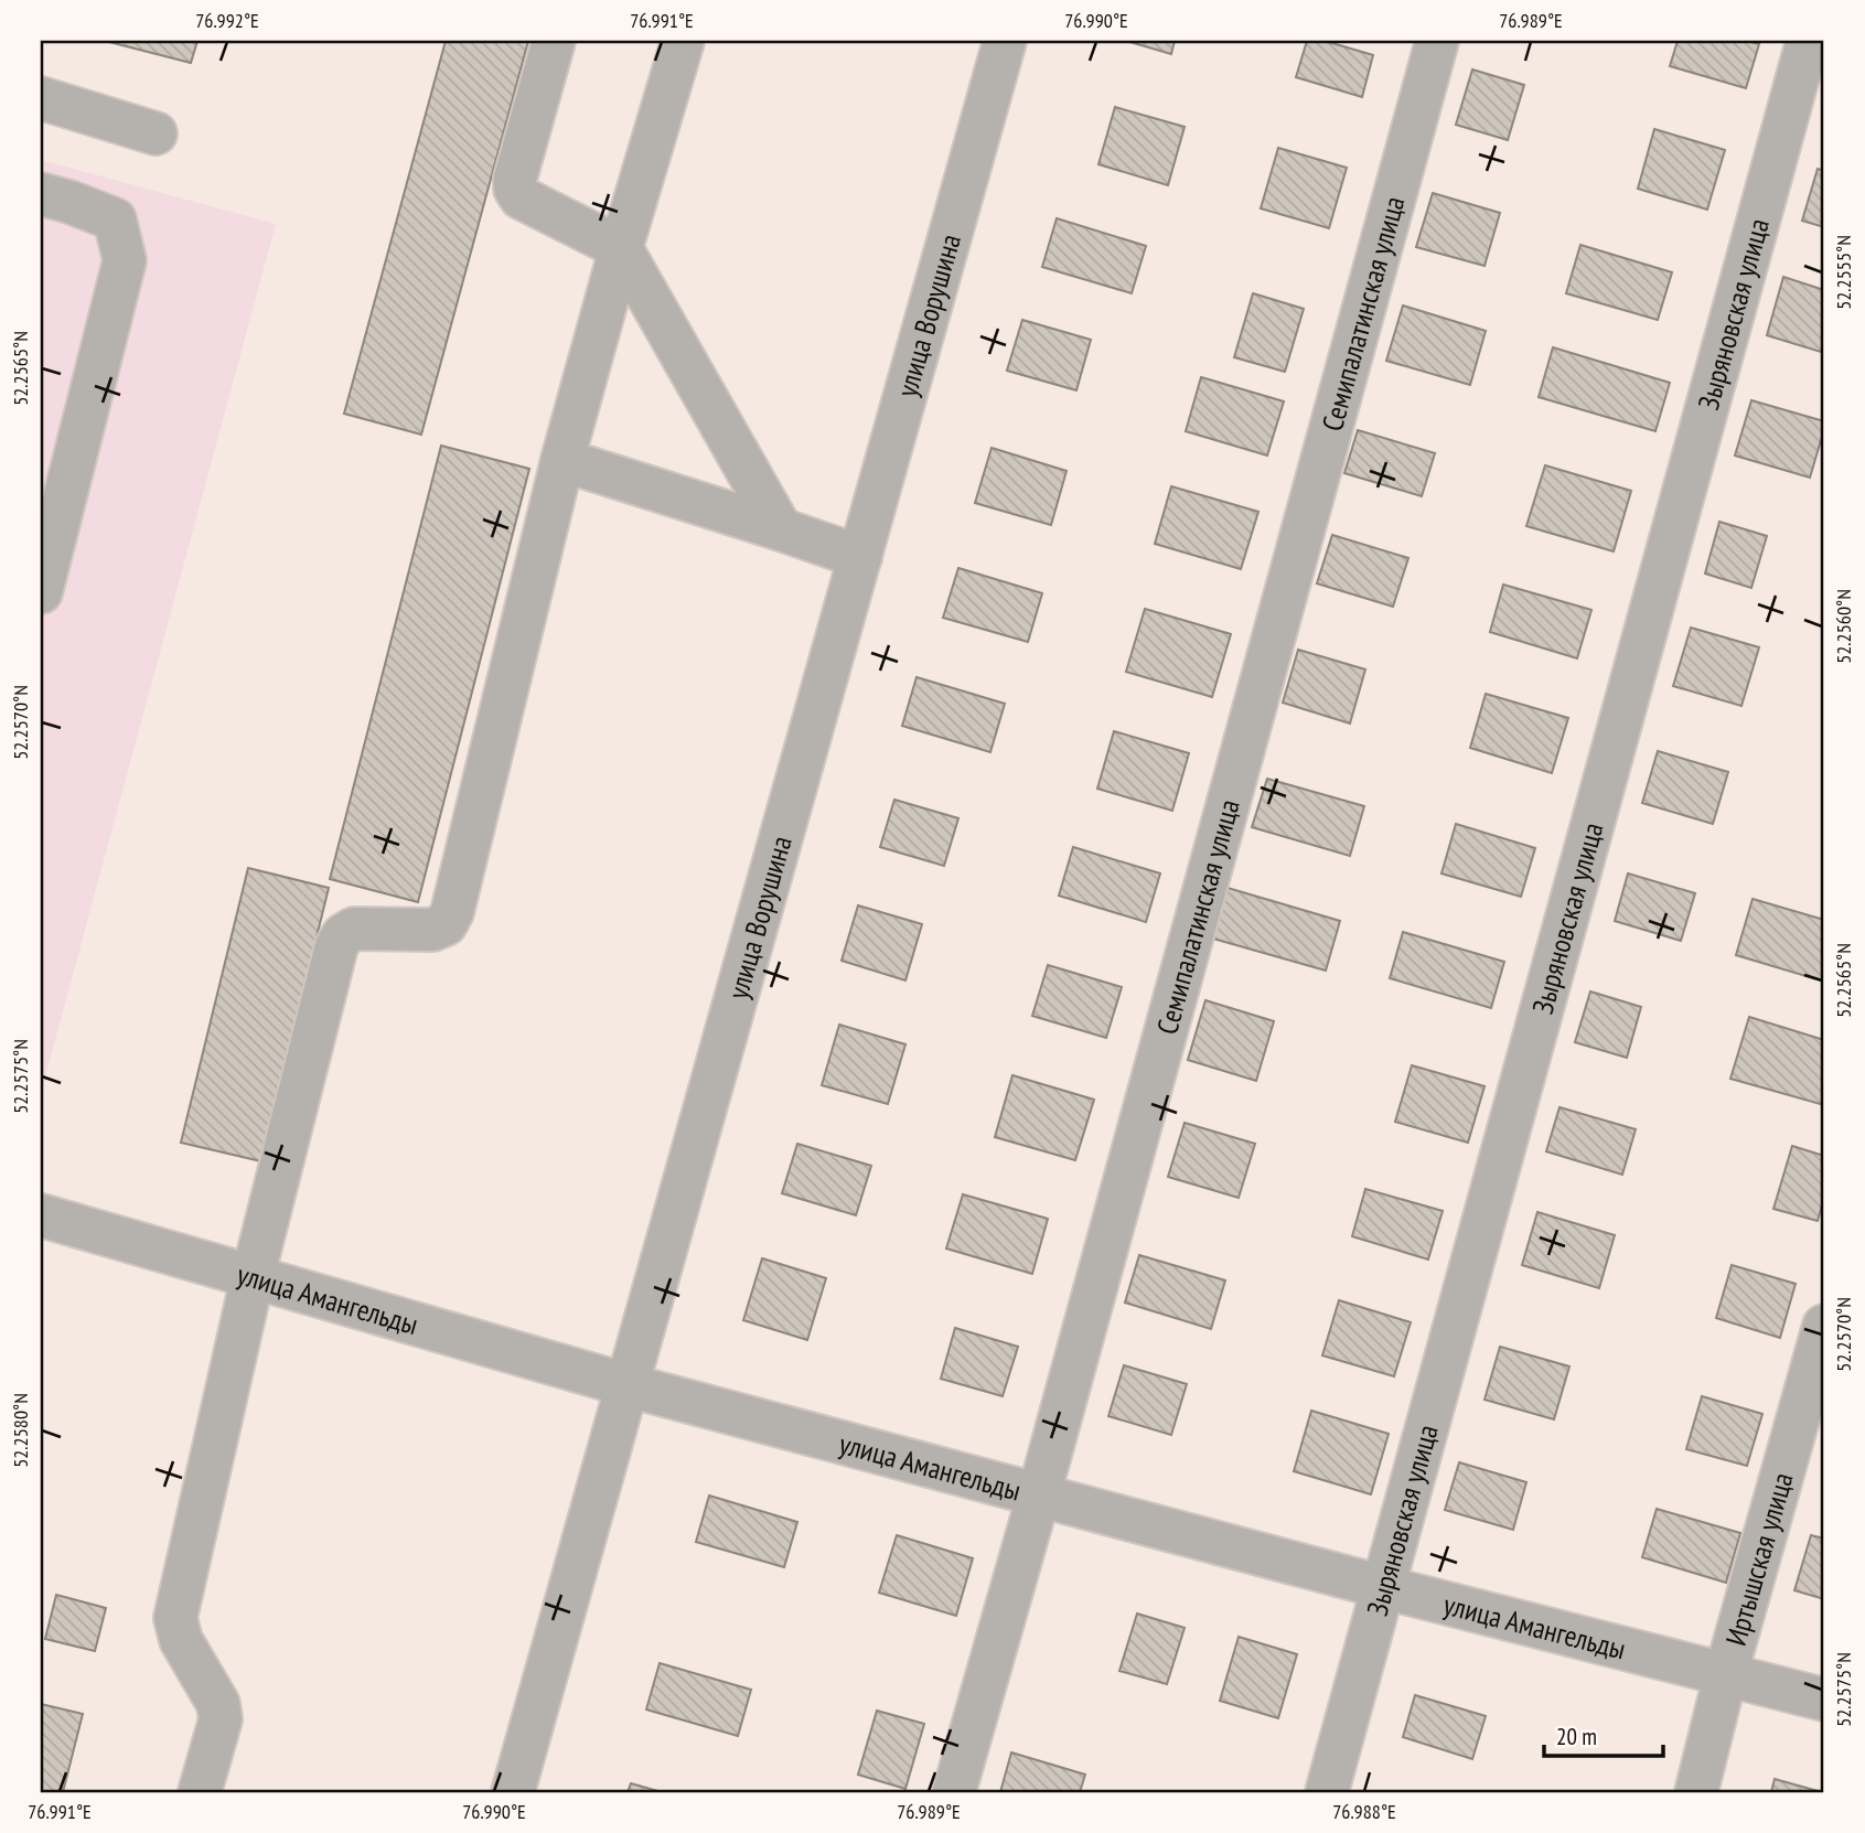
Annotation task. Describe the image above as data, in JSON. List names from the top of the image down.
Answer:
{
  "streets": {
    "street": [
      "Семипалатинская улица",
      "Зыряновская улица",
      "улица Ворушина",
      "улица Амангельды",
      "Иртышская улица"
    ]
  },
  "crossings": [
    ["Семипалатинская улица", "улица Амангельды"],
    ["Зыряновская улица", "улица Амангельды"],
    ["улица Ворушина", "улица Амангельды"],
    ["улица Амангельды", "Иртышская улица"]
  ],
  "scale_bar": "20 m",
  "coordinates": [
    "76.992°E",
    "76.991°E",
    "76.990°E",
    "76.989°E",
    "52.2555°N",
    "52.2565°N",
    "52.2560°N",
    "52.2570°N",
    "52.2575°N",
    "52.2580°N",
    "76.988°E"
  ]
}
